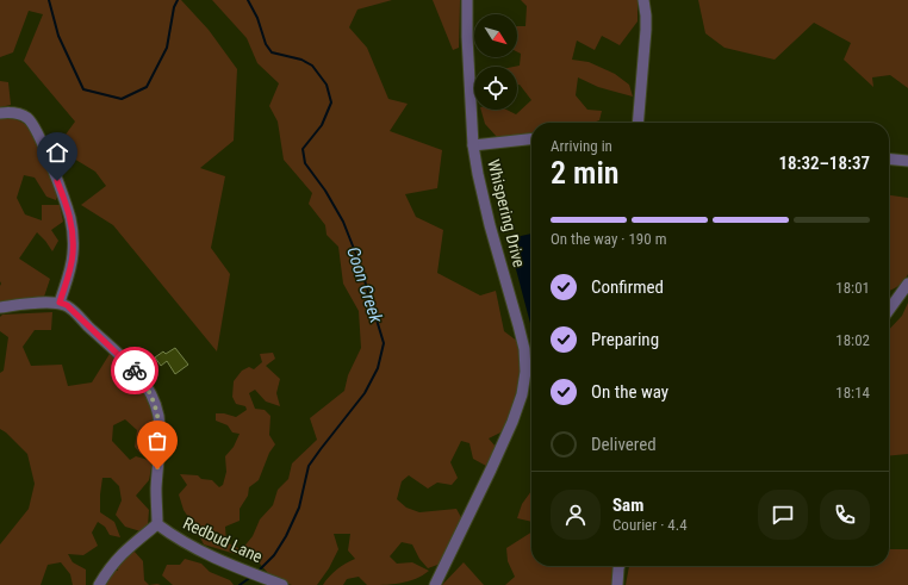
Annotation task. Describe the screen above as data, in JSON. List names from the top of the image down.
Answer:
{
  "streets": {
    "street": ["Whispering Drive", "Redbud Lane"]
  },
  "water": ["Coon Creek"],
  "north": "bottom right",
  "page": {
    "heading": ["2 min", "Arriving in", "18:32–18:37"],
    "panel": ["Sam", "Courier · 4.4"],
    "bar": "On the way · 190 m",
    "list": [
      ["Confirmed", "18:01"],
      ["Preparing", "18:02"],
      ["On the way", "18:14"],
      "Delivered"
    ]
  }
}
